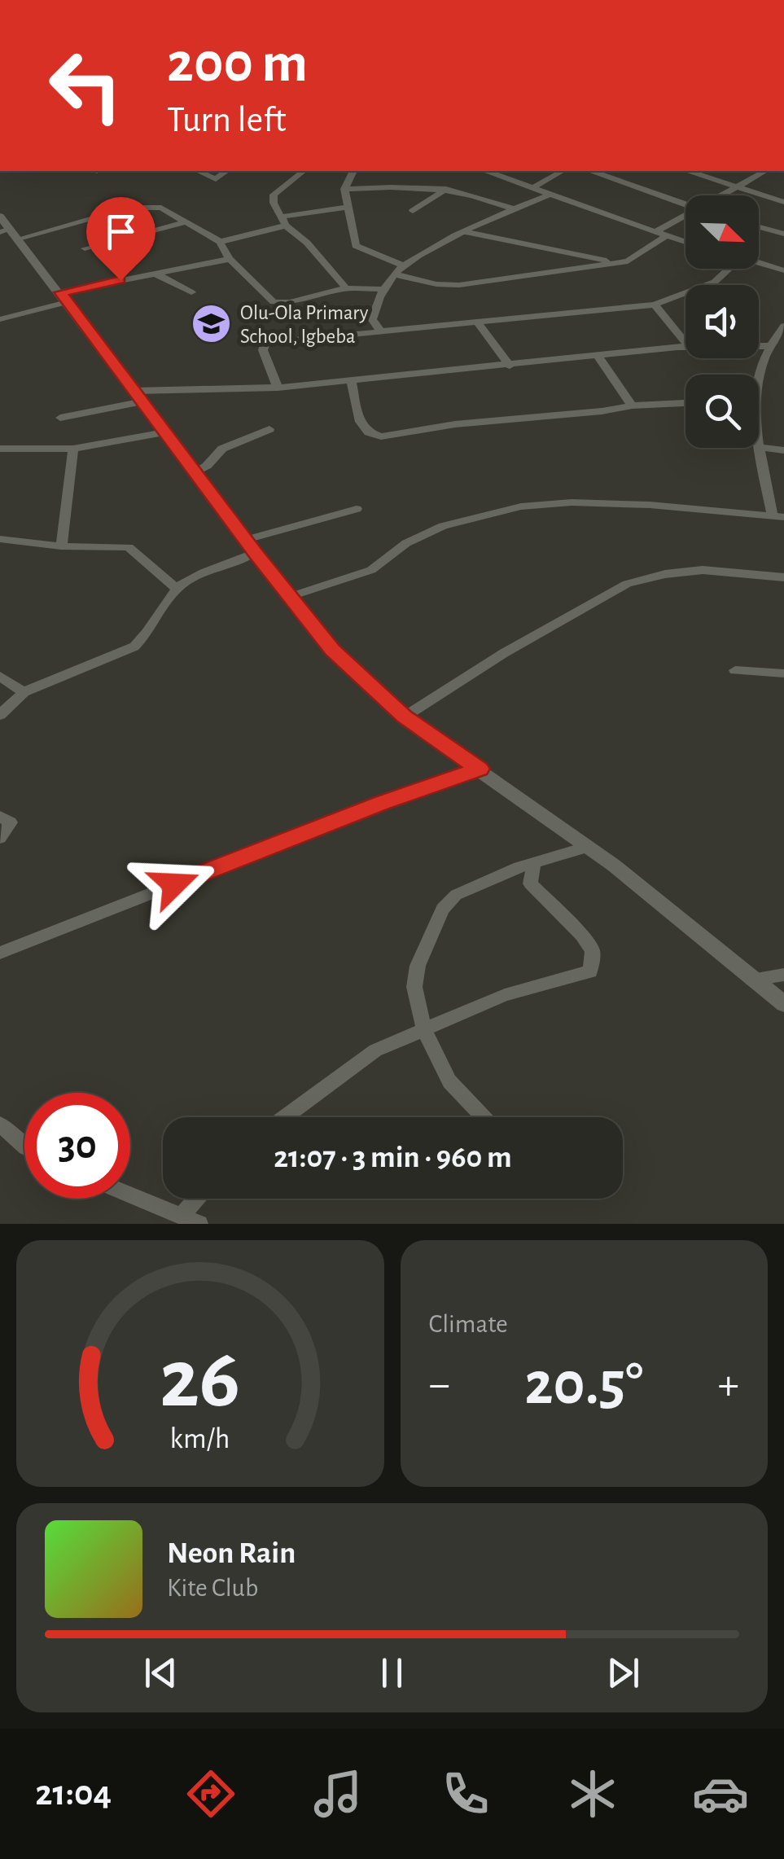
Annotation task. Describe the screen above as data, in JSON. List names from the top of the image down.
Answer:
{
  "places": {
    "school or university": ["Olu-Ola Primary School, Igbeba"]
  },
  "north": "bottom right",
  "page": {
    "turn": ["200 m", "Turn left"],
    "limit": "30",
    "trip": "21:07 · 3 min · 960 m",
    "tile": "Climate",
    "heat": ["−", "20.5°", "+"],
    "song": ["Neon Rain", "Kite Club"],
    "tabs": "21:04",
    "gauge": ["26", "km/h"]
  }
}
